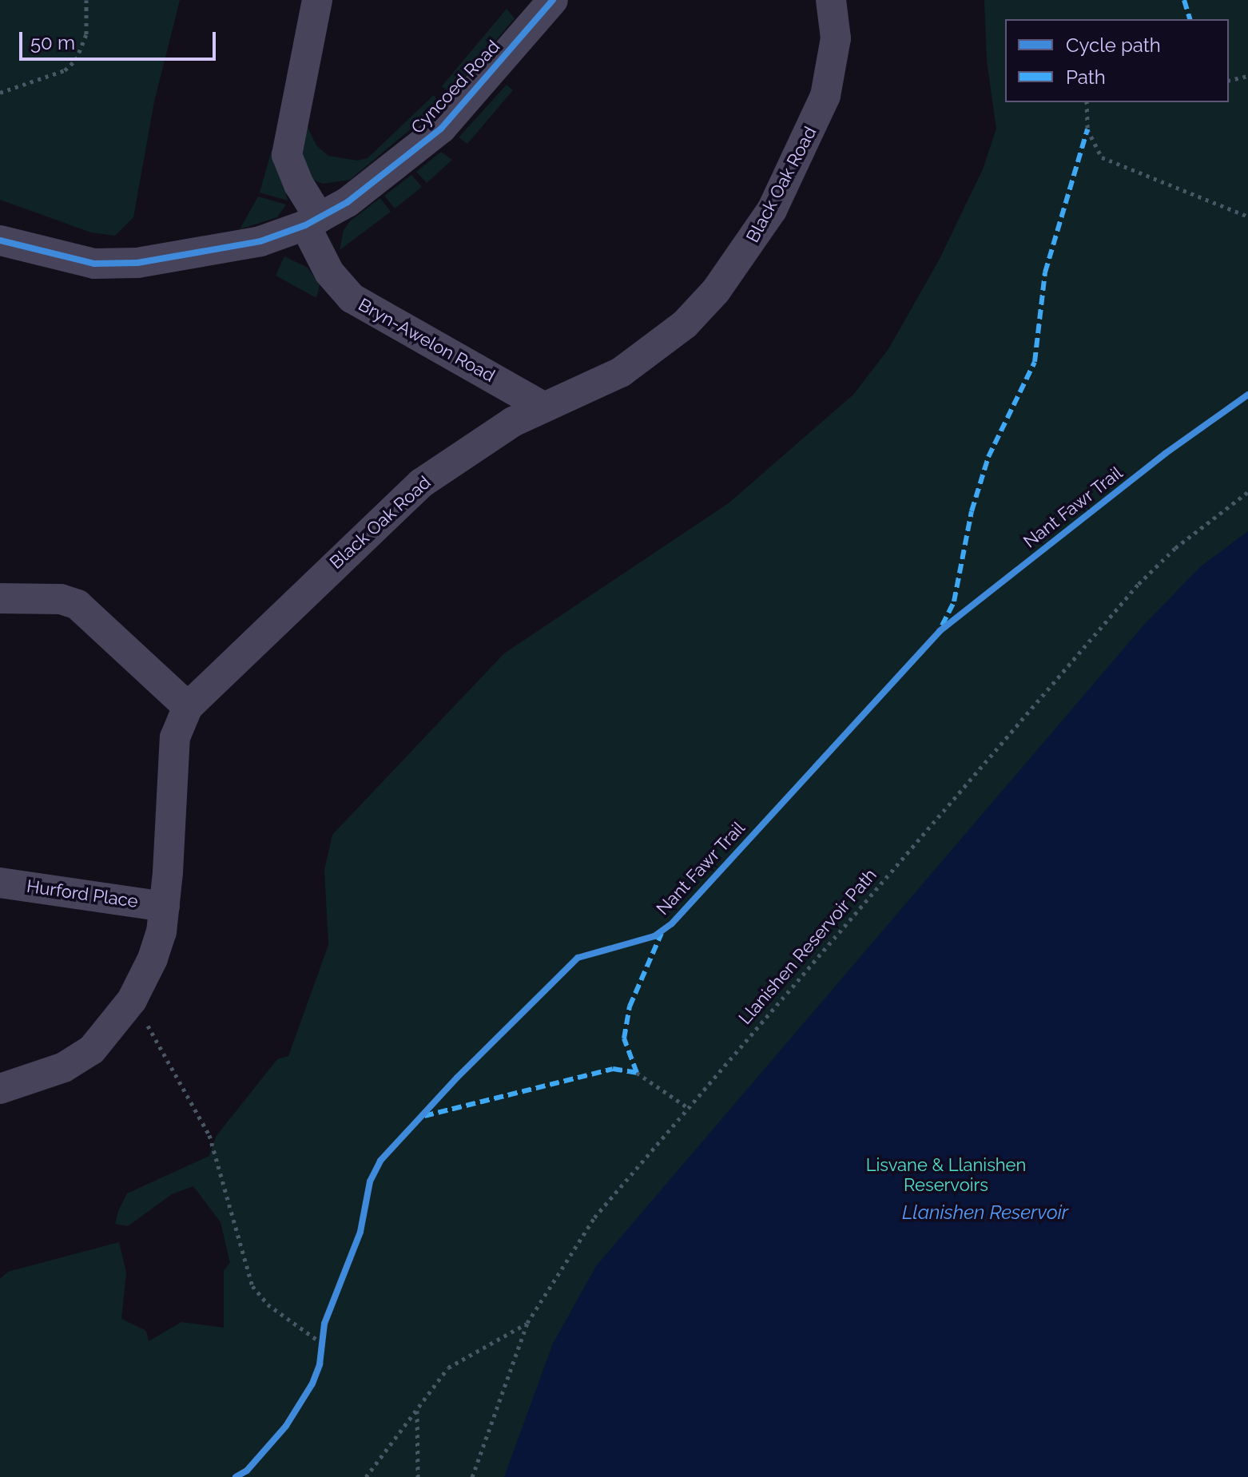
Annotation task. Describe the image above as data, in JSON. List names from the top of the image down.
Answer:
{
  "streets": {
    "street": [
      "Cyncoed Road",
      "Black Oak Road",
      "Bryn-Awelon Road",
      "Hurford Place"
    ],
    "path": ["Llanishen Reservoir Path"],
    "cycle path": ["Nant Fawr Trail"]
  },
  "crossings": [
    ["Cyncoed Road", "Bryn-Awelon Road"],
    ["Black Oak Road", "Bryn-Awelon Road"],
    ["Black Oak Road", "Hurford Place"]
  ],
  "water": ["Llanishen Reservoir"],
  "parks": ["Lisvane & Llanishen Reservoirs"],
  "legend": ["Cycle path", "Path"],
  "scale_bar": "50 m"
}
